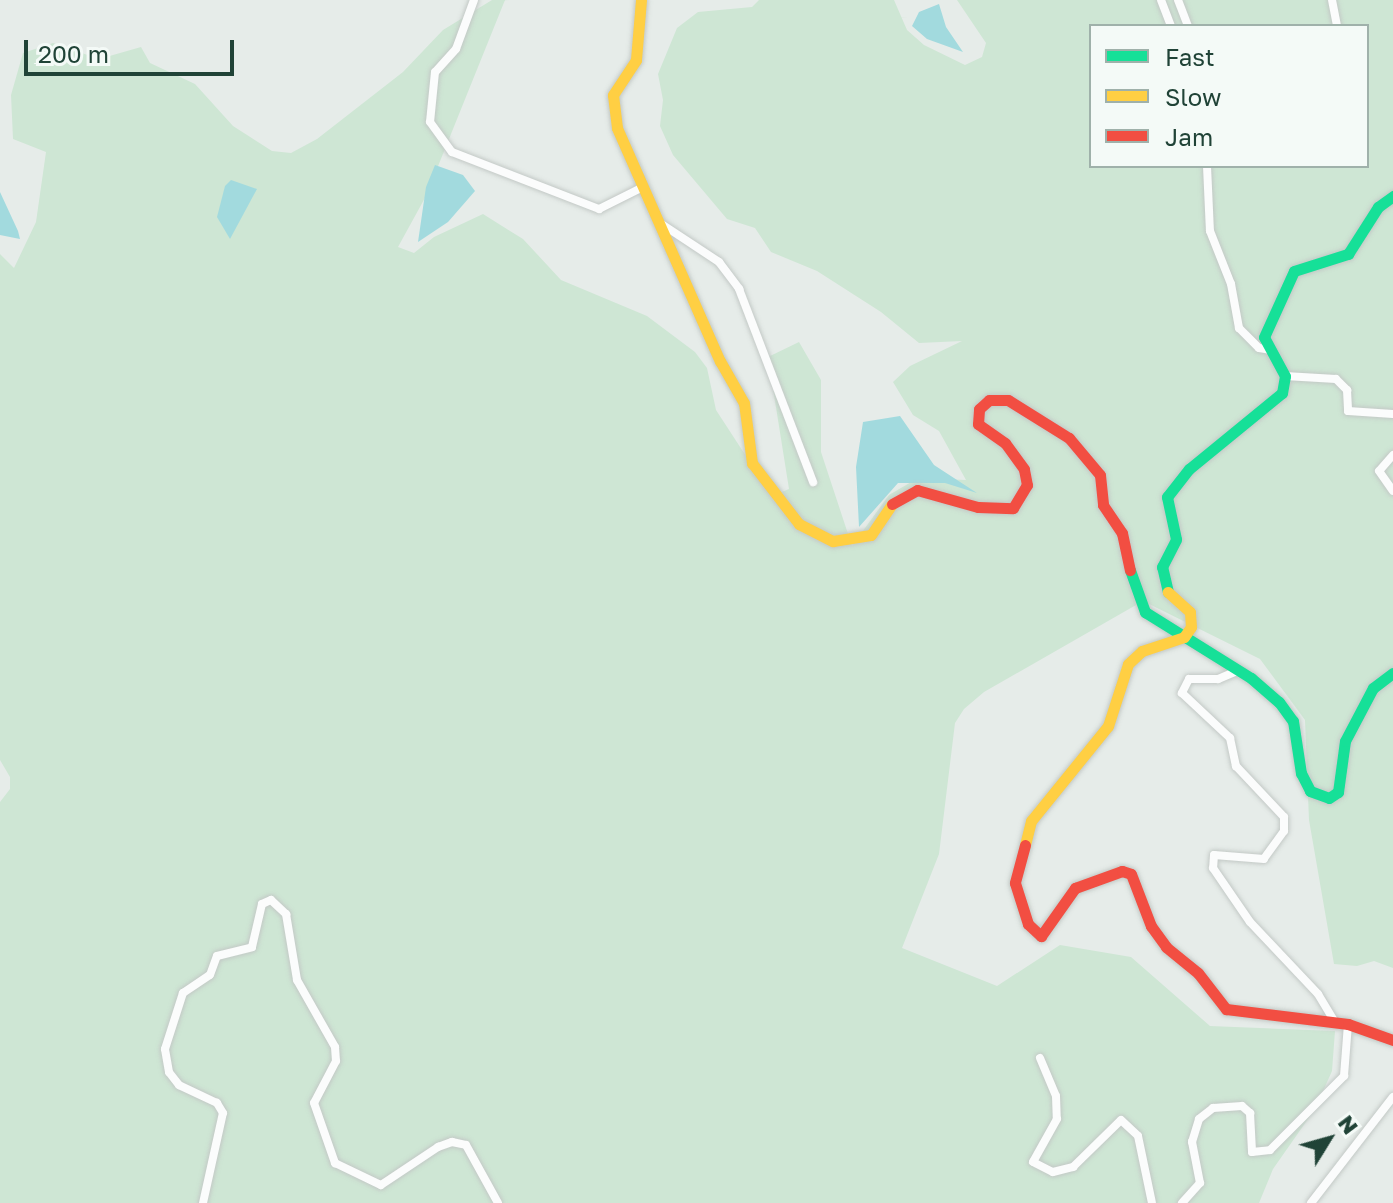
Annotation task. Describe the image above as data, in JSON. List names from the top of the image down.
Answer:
{
  "legend": ["Fast", "Slow", "Jam"],
  "scale_bar": "200 m",
  "north": "top right"
}
